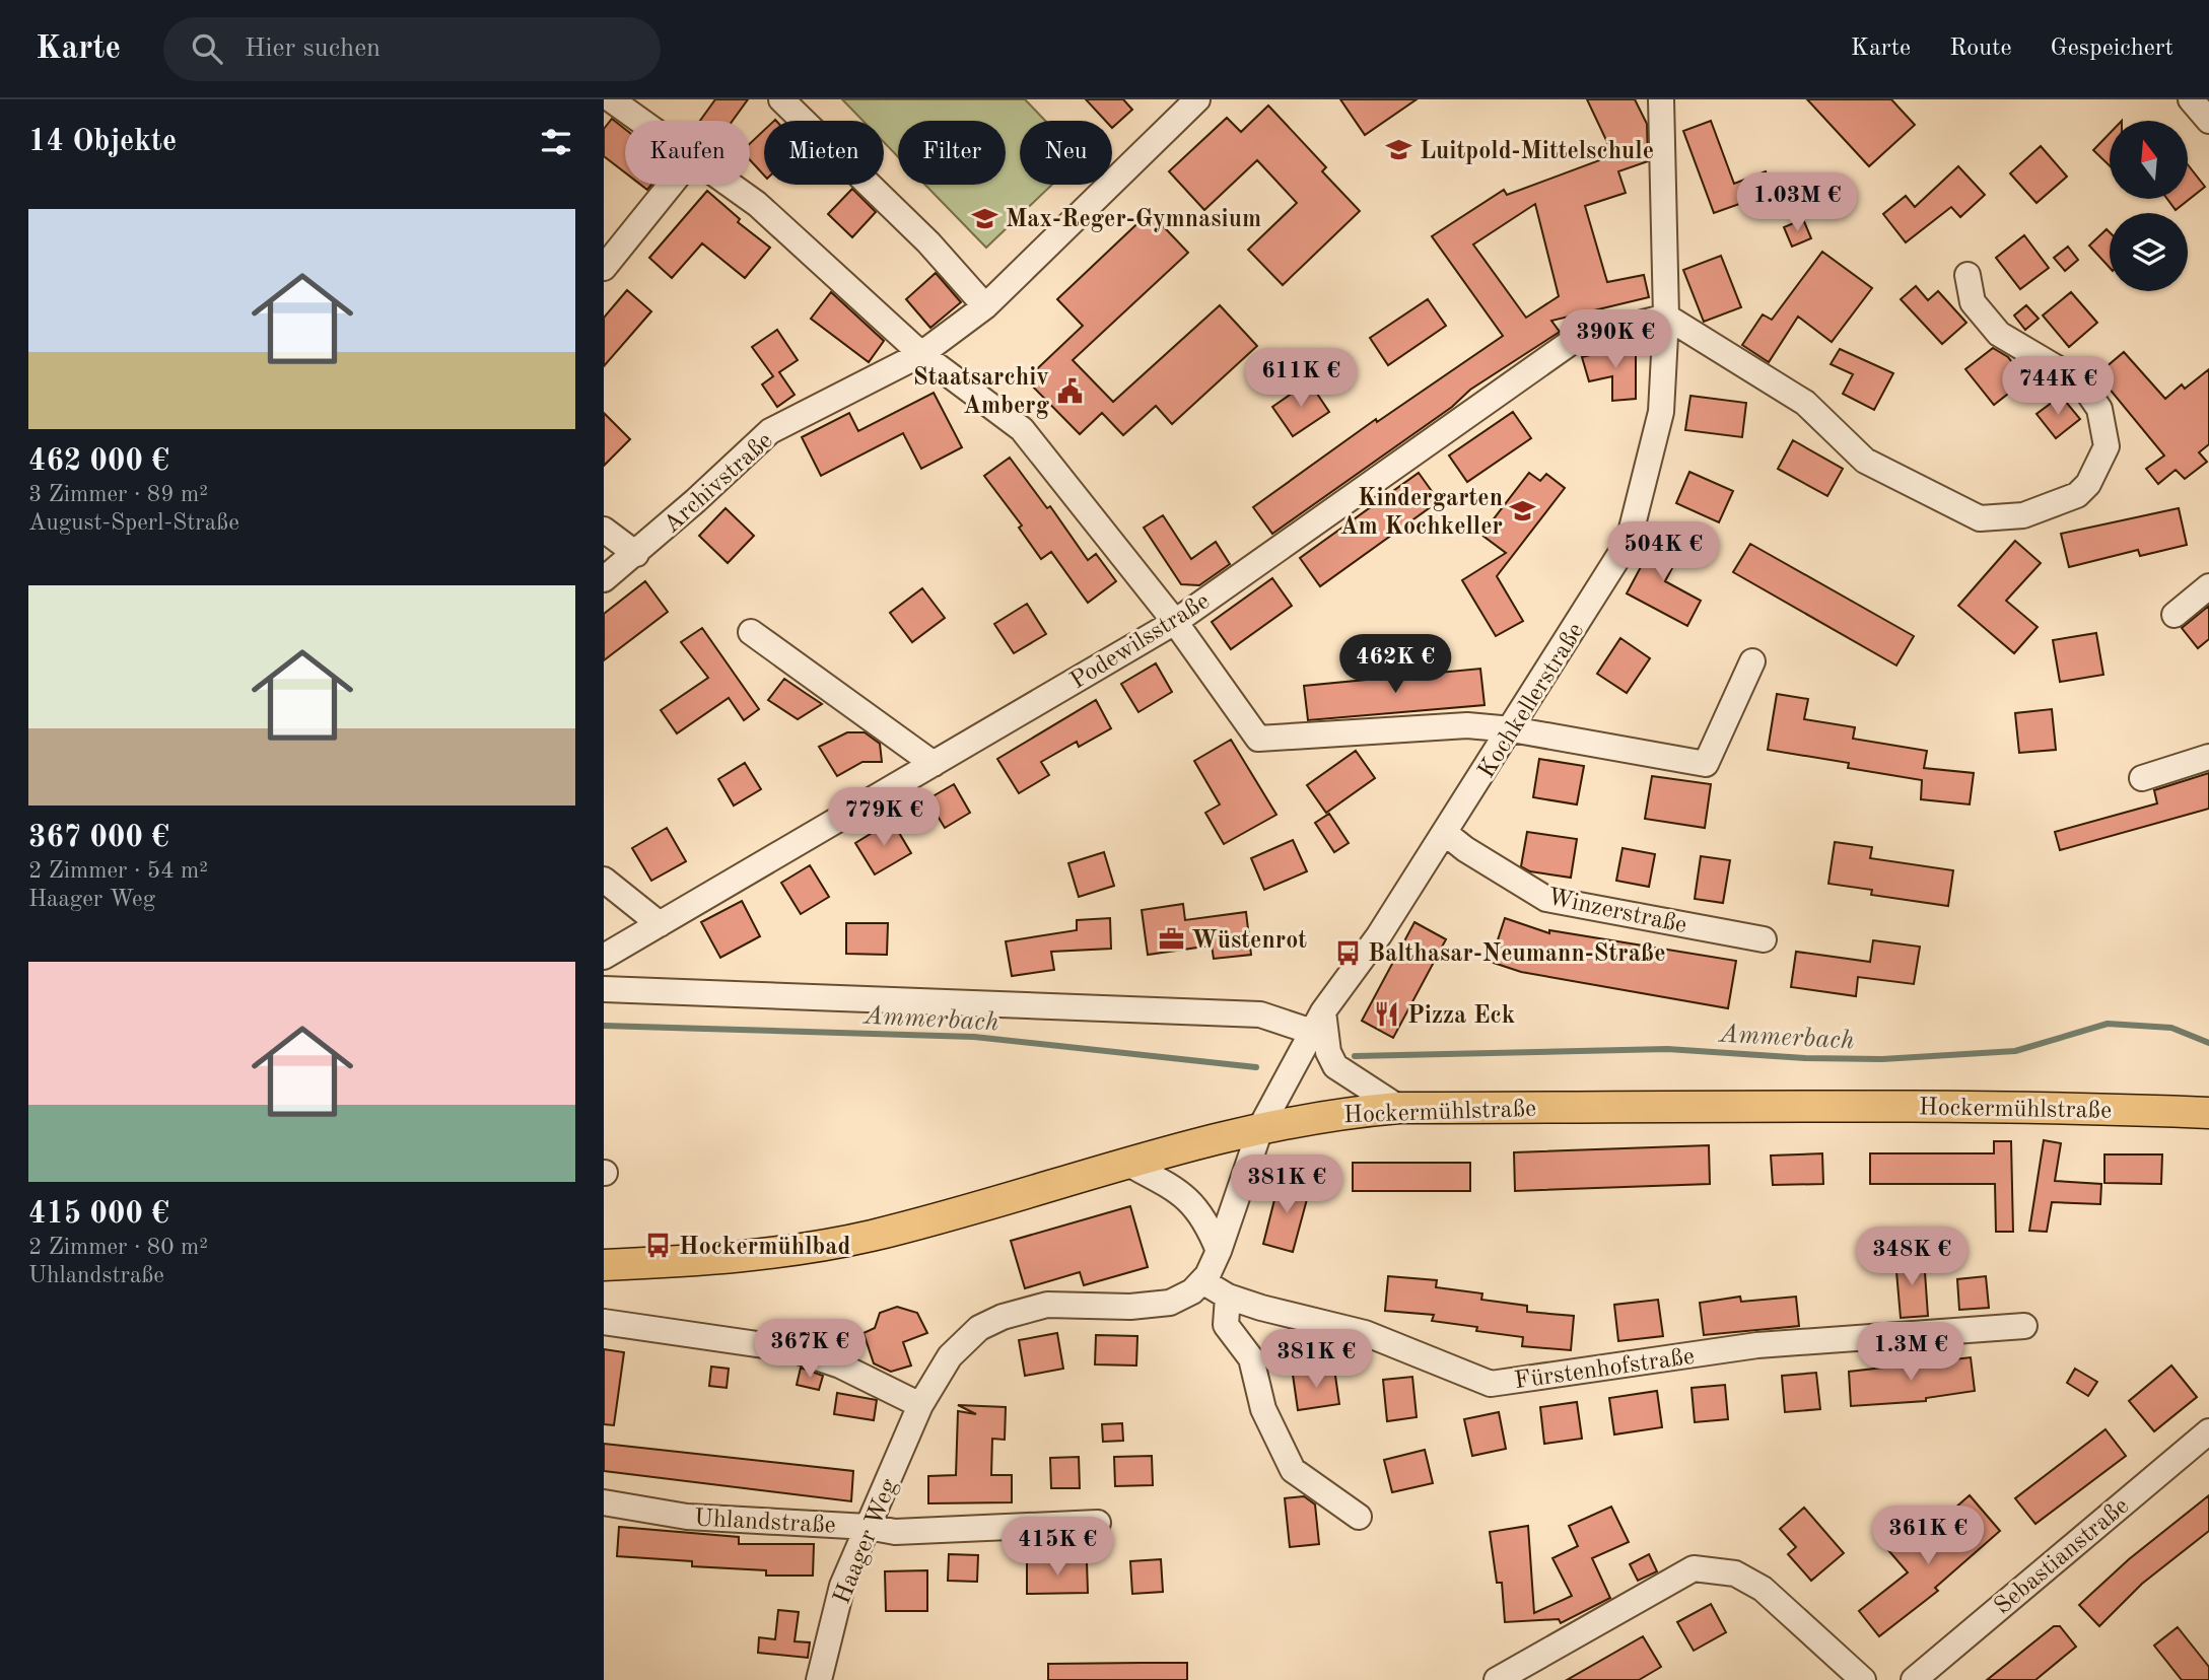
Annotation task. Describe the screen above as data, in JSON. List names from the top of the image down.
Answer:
{
  "streets": {
    "main road": ["Hockermühlstraße"],
    "street": [
      "Archivstraße",
      "Podewilsstraße",
      "Kochkellerstraße",
      "Winzerstraße",
      "Fürstenhofstraße",
      "Uhlandstraße",
      "Haager Weg",
      "Sebastianstraße"
    ]
  },
  "crossings": [
    ["Podewilsstraße", "Kochkellerstraße"],
    ["Kochkellerstraße", "Winzerstraße"],
    ["Kochkellerstraße", "Hockermühlstraße"],
    ["Kochkellerstraße", "Haager Weg"],
    ["Hockermühlstraße", "Haager Weg"],
    ["Fürstenhofstraße", "Haager Weg"],
    ["Uhlandstraße", "Haager Weg"]
  ],
  "water": ["Ammerbach"],
  "places": {
    "school or university": ["Luitpold-Mittelschule", "Max-Reger-Gymnasium", "Kindergarten Am Kochkeller"],
    "public building": ["Staatsarchiv Amberg"],
    "office": ["Wüstenrot"],
    "bus stop": ["Balthasar-Neumann-Straße", "Hockermühlbad"],
    "restaurant": ["Pizza Eck"]
  },
  "north": "top",
  "page": {
    "header": "Karte",
    "search": "Hier suchen",
    "nav": ["Karte", "Route", "Gespeichert"],
    "heading": "14 Objekte",
    "chip": [
      "Kaufen",
      "Mieten",
      "Filter",
      "Neu"
    ],
    "price": [
      "1.03M €",
      "390K €",
      "611K €",
      "744K €",
      "504K €",
      "462K €",
      "779K €",
      "381K €",
      "348K €",
      "367K €",
      "1.3M €",
      "381K €",
      "361K €",
      "415K €"
    ],
    "list": [
      {
        "name": "462 000 €",
        "note": "3 Zimmer · 89 m² · August-Sperl-Straße"
      },
      {
        "name": "367 000 €",
        "note": "2 Zimmer · 54 m² · Haager Weg"
      },
      {
        "name": "415 000 €",
        "note": "2 Zimmer · 80 m² · Uhlandstraße"
      }
    ]
  }
}
